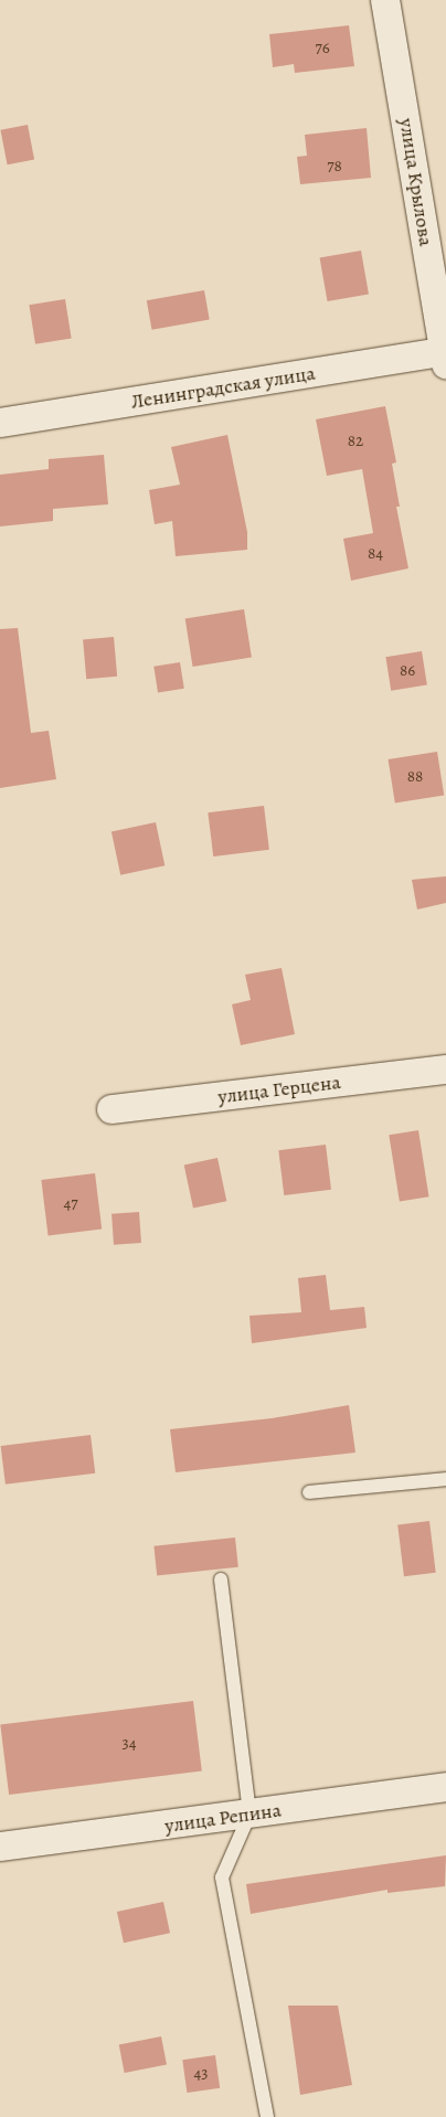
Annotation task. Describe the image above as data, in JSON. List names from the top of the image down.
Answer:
{
  "streets": {
    "street": [
      "улица Крылова",
      "Ленинградская улица",
      "улица Герцена",
      "улица Репина"
    ]
  },
  "crossings": [
    ["улица Крылова", "Ленинградская улица"]
  ],
  "house_numbers": [
    "76",
    "78",
    "82",
    "84",
    "86",
    "88",
    "47",
    "34",
    "43"
  ]
}
